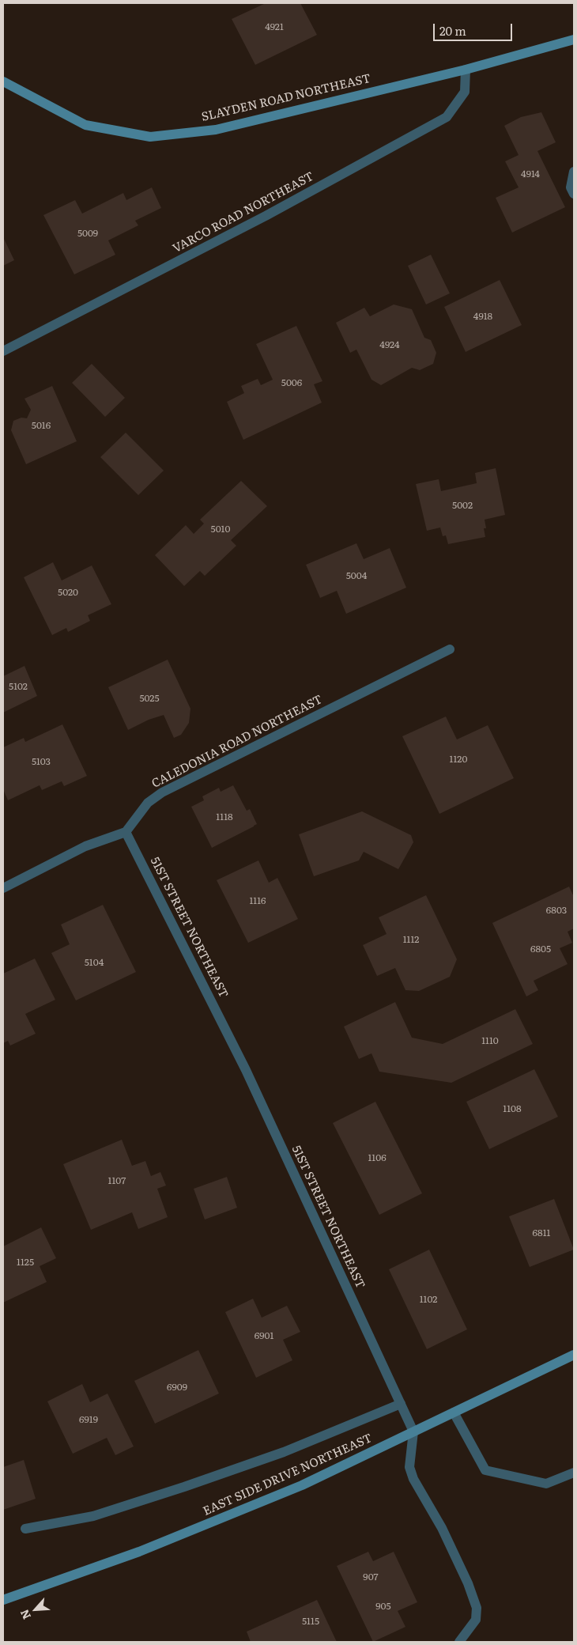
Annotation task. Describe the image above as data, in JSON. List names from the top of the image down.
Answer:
{
  "streets": {
    "main road": ["SLAYDEN ROAD NORTHEAST", "EAST SIDE DRIVE NORTHEAST"],
    "street": ["VARCO ROAD NORTHEAST", "CALEDONIA ROAD NORTHEAST", "51ST STREET NORTHEAST"]
  },
  "crossings": [
    ["SLAYDEN ROAD NORTHEAST", "VARCO ROAD NORTHEAST"],
    ["CALEDONIA ROAD NORTHEAST", "51ST STREET NORTHEAST"],
    ["51ST STREET NORTHEAST", "EAST SIDE DRIVE NORTHEAST"]
  ],
  "house_numbers": [
    "4921",
    "4914",
    "5009",
    "4918",
    "4924",
    "5006",
    "5016",
    "5002",
    "5010",
    "5004",
    "5020",
    "5102",
    "5025",
    "1120",
    "5103",
    "1118",
    "1116",
    "6803",
    "1112",
    "6805",
    "5104",
    "1110",
    "1108",
    "1106",
    "1107",
    "6811",
    "1125",
    "1102",
    "6901",
    "6909",
    "6919",
    "907",
    "905",
    "5115"
  ],
  "scale_bar": "20 m",
  "north": "bottom left"
}
